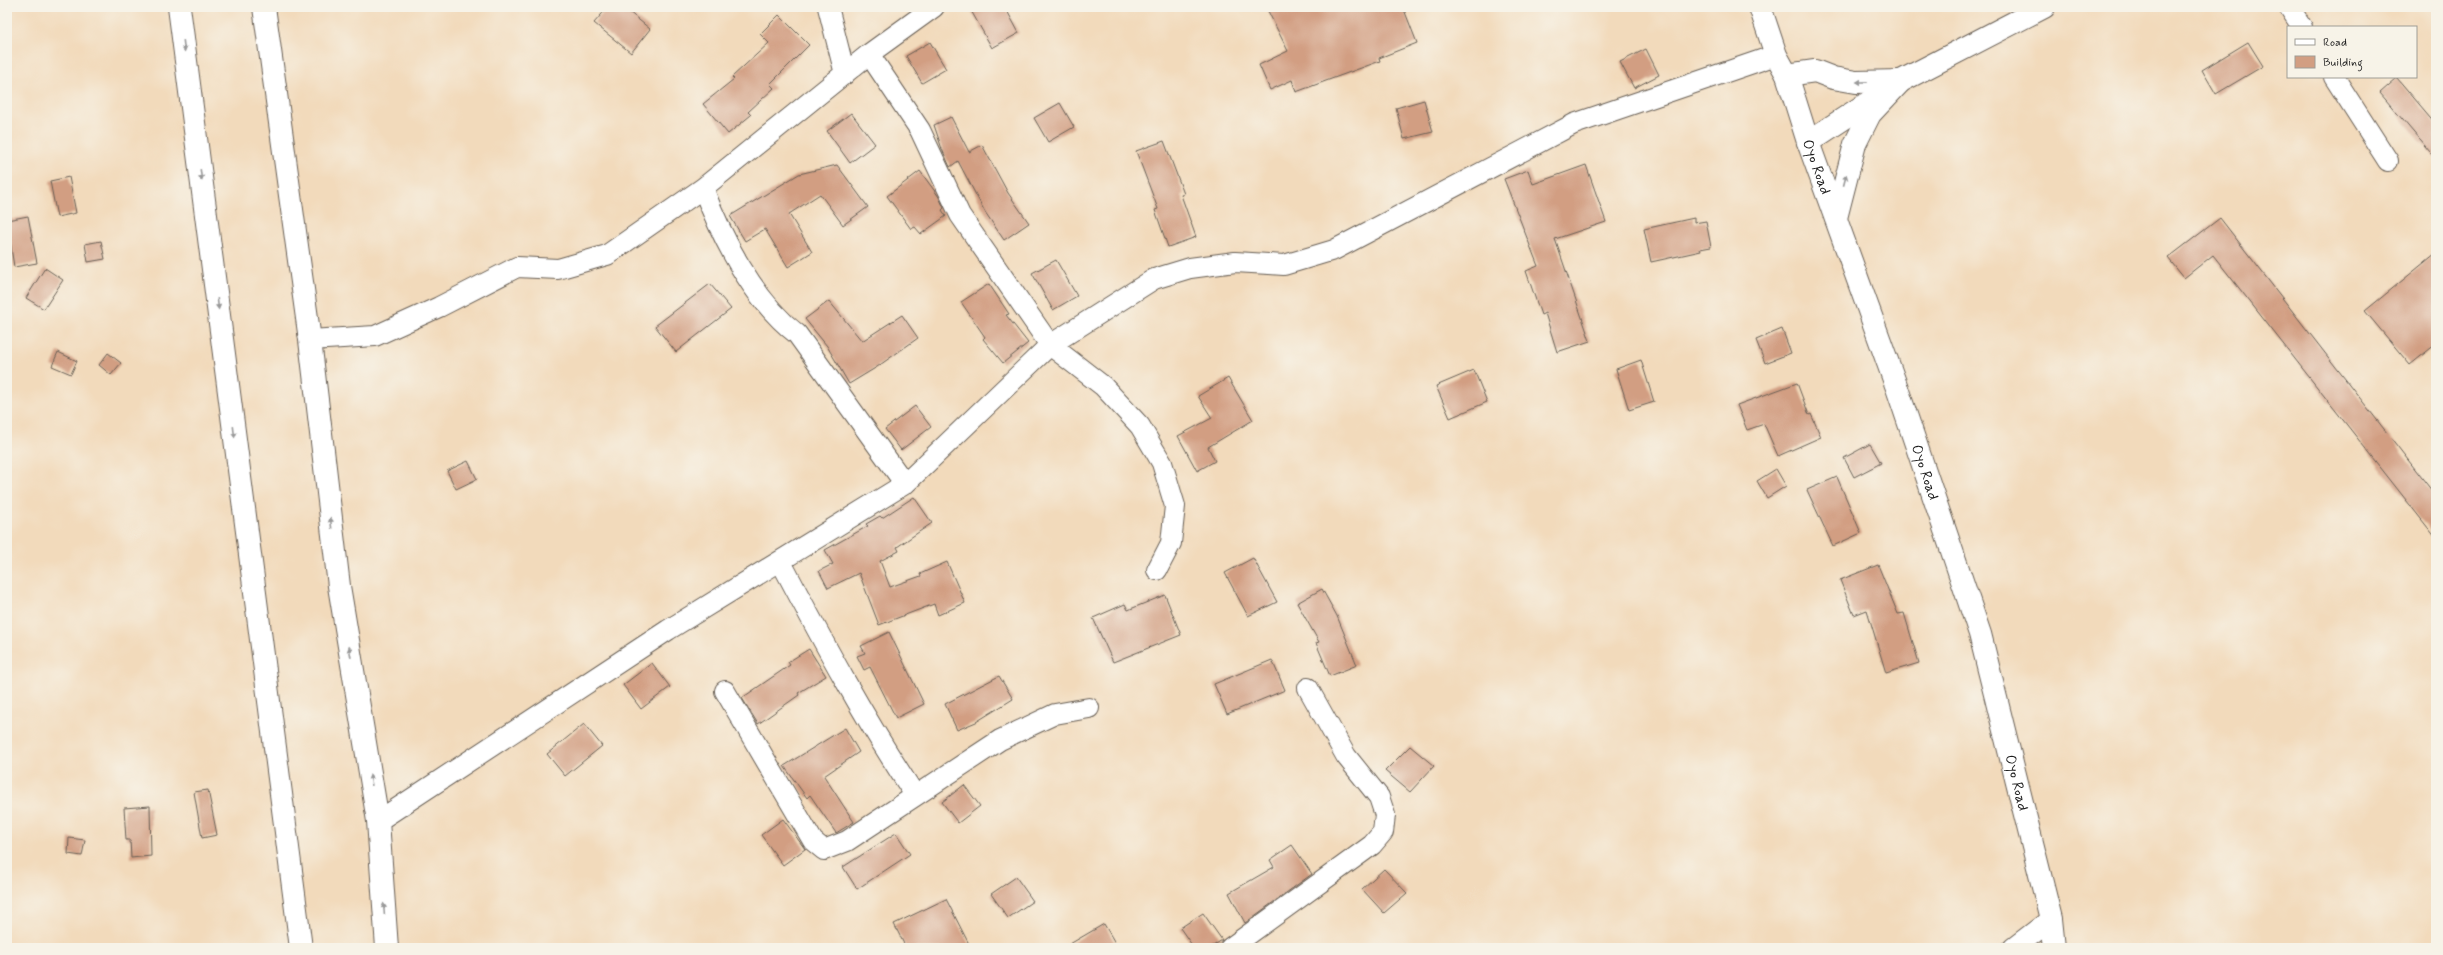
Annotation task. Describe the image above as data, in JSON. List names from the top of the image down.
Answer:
{
  "streets": {
    "main road": ["Oyo Road"]
  },
  "legend": ["Road", "Building"]
}
